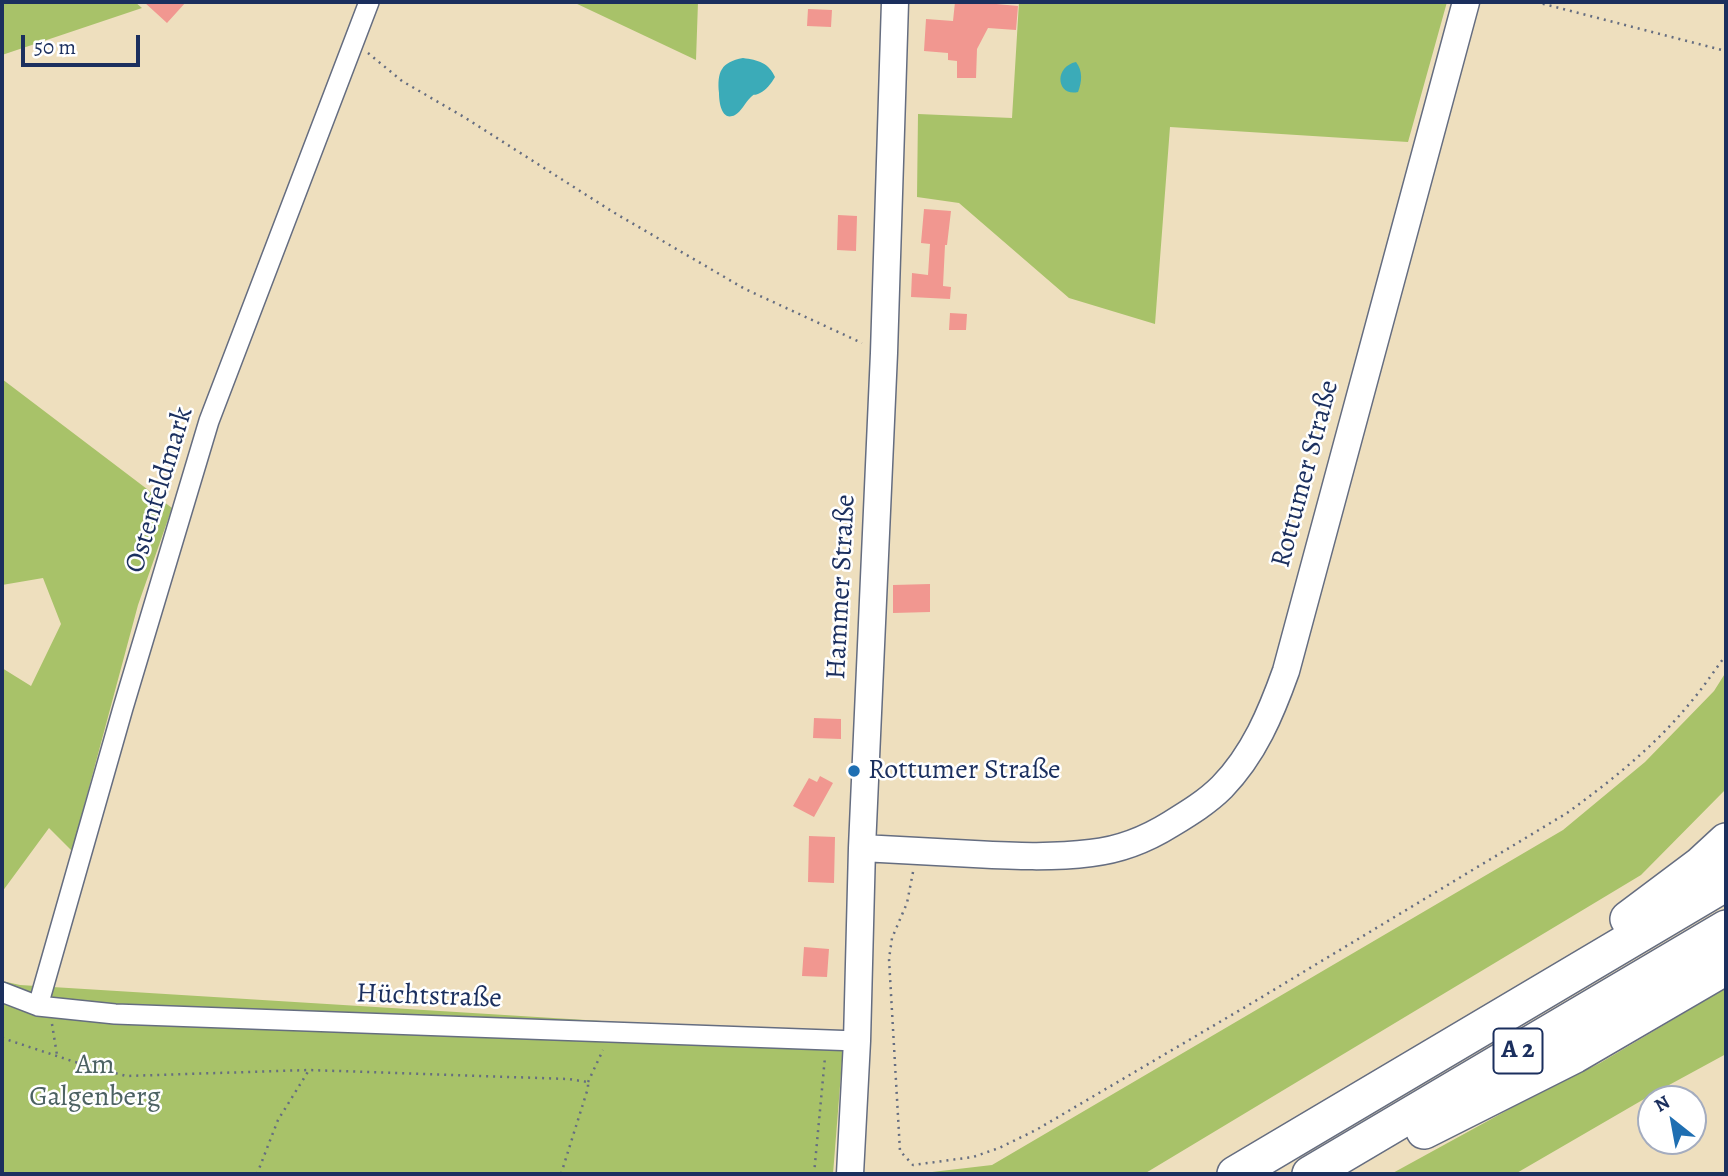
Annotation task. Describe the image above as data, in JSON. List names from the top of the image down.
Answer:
{
  "streets": {
    "highway": ["A 2"],
    "street": [
      "Rottumer Straße",
      "Ostenfeldmark",
      "Hammer Straße",
      "Hüchtstraße"
    ]
  },
  "crossings": [
    ["Rottumer Straße", "Hammer Straße"],
    ["Ostenfeldmark", "Hüchtstraße"],
    ["Hammer Straße", "Hüchtstraße"]
  ],
  "parks": ["Am Galgenberg"],
  "places": ["Rottumer Straße"],
  "scale_bar": "50 m",
  "north": "top left"
}
